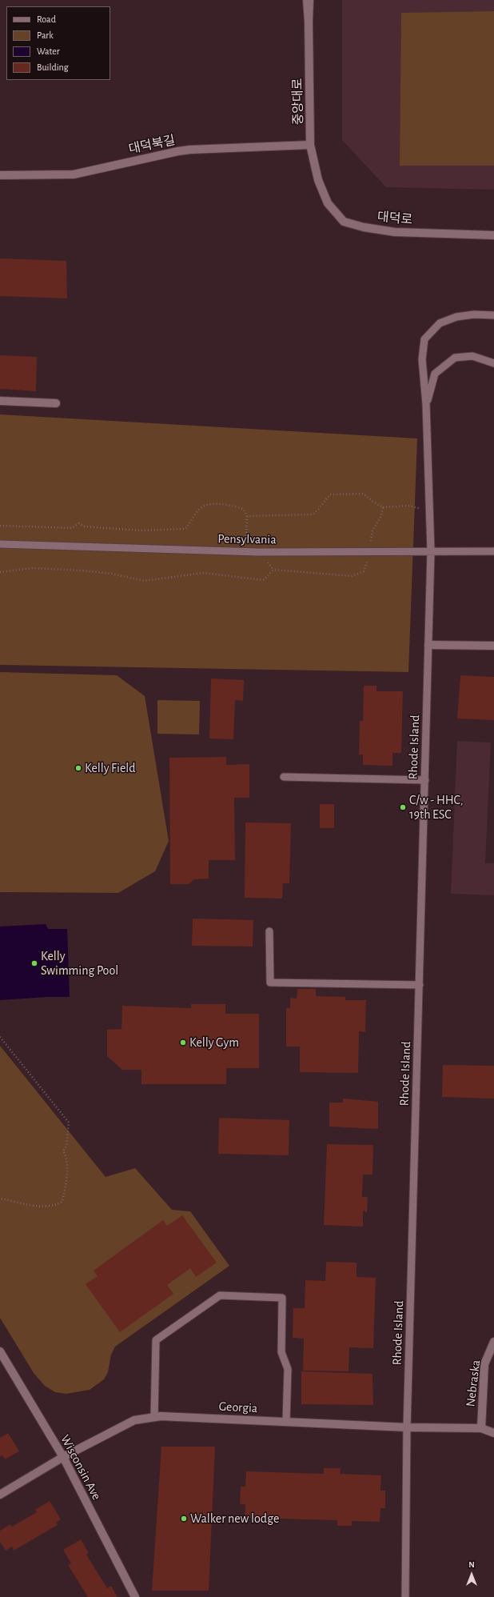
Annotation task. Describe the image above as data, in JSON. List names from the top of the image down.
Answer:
{
  "streets": {
    "street": [
      "중앙대로",
      "대덕북길",
      "대덕로",
      "Nebraska",
      "Georgia",
      "Wisconsin Ave"
    ],
    "lane": ["Pensylvania", "Rhode Island"]
  },
  "crossings": [
    ["중앙대로", "대덕북길"],
    ["중앙대로", "대덕로"],
    ["Pensylvania", "Rhode Island"],
    ["Rhode Island", "Georgia"],
    ["Nebraska", "Georgia"],
    ["Georgia", "Wisconsin Ave"]
  ],
  "places": [
    "Kelly Field",
    "C/w - HHC, 19th ESC",
    "Kelly Swimming Pool",
    "Kelly Gym",
    "Walker new lodge"
  ],
  "legend": [
    "Road",
    "Park",
    "Water",
    "Building"
  ],
  "north": "top"
}
